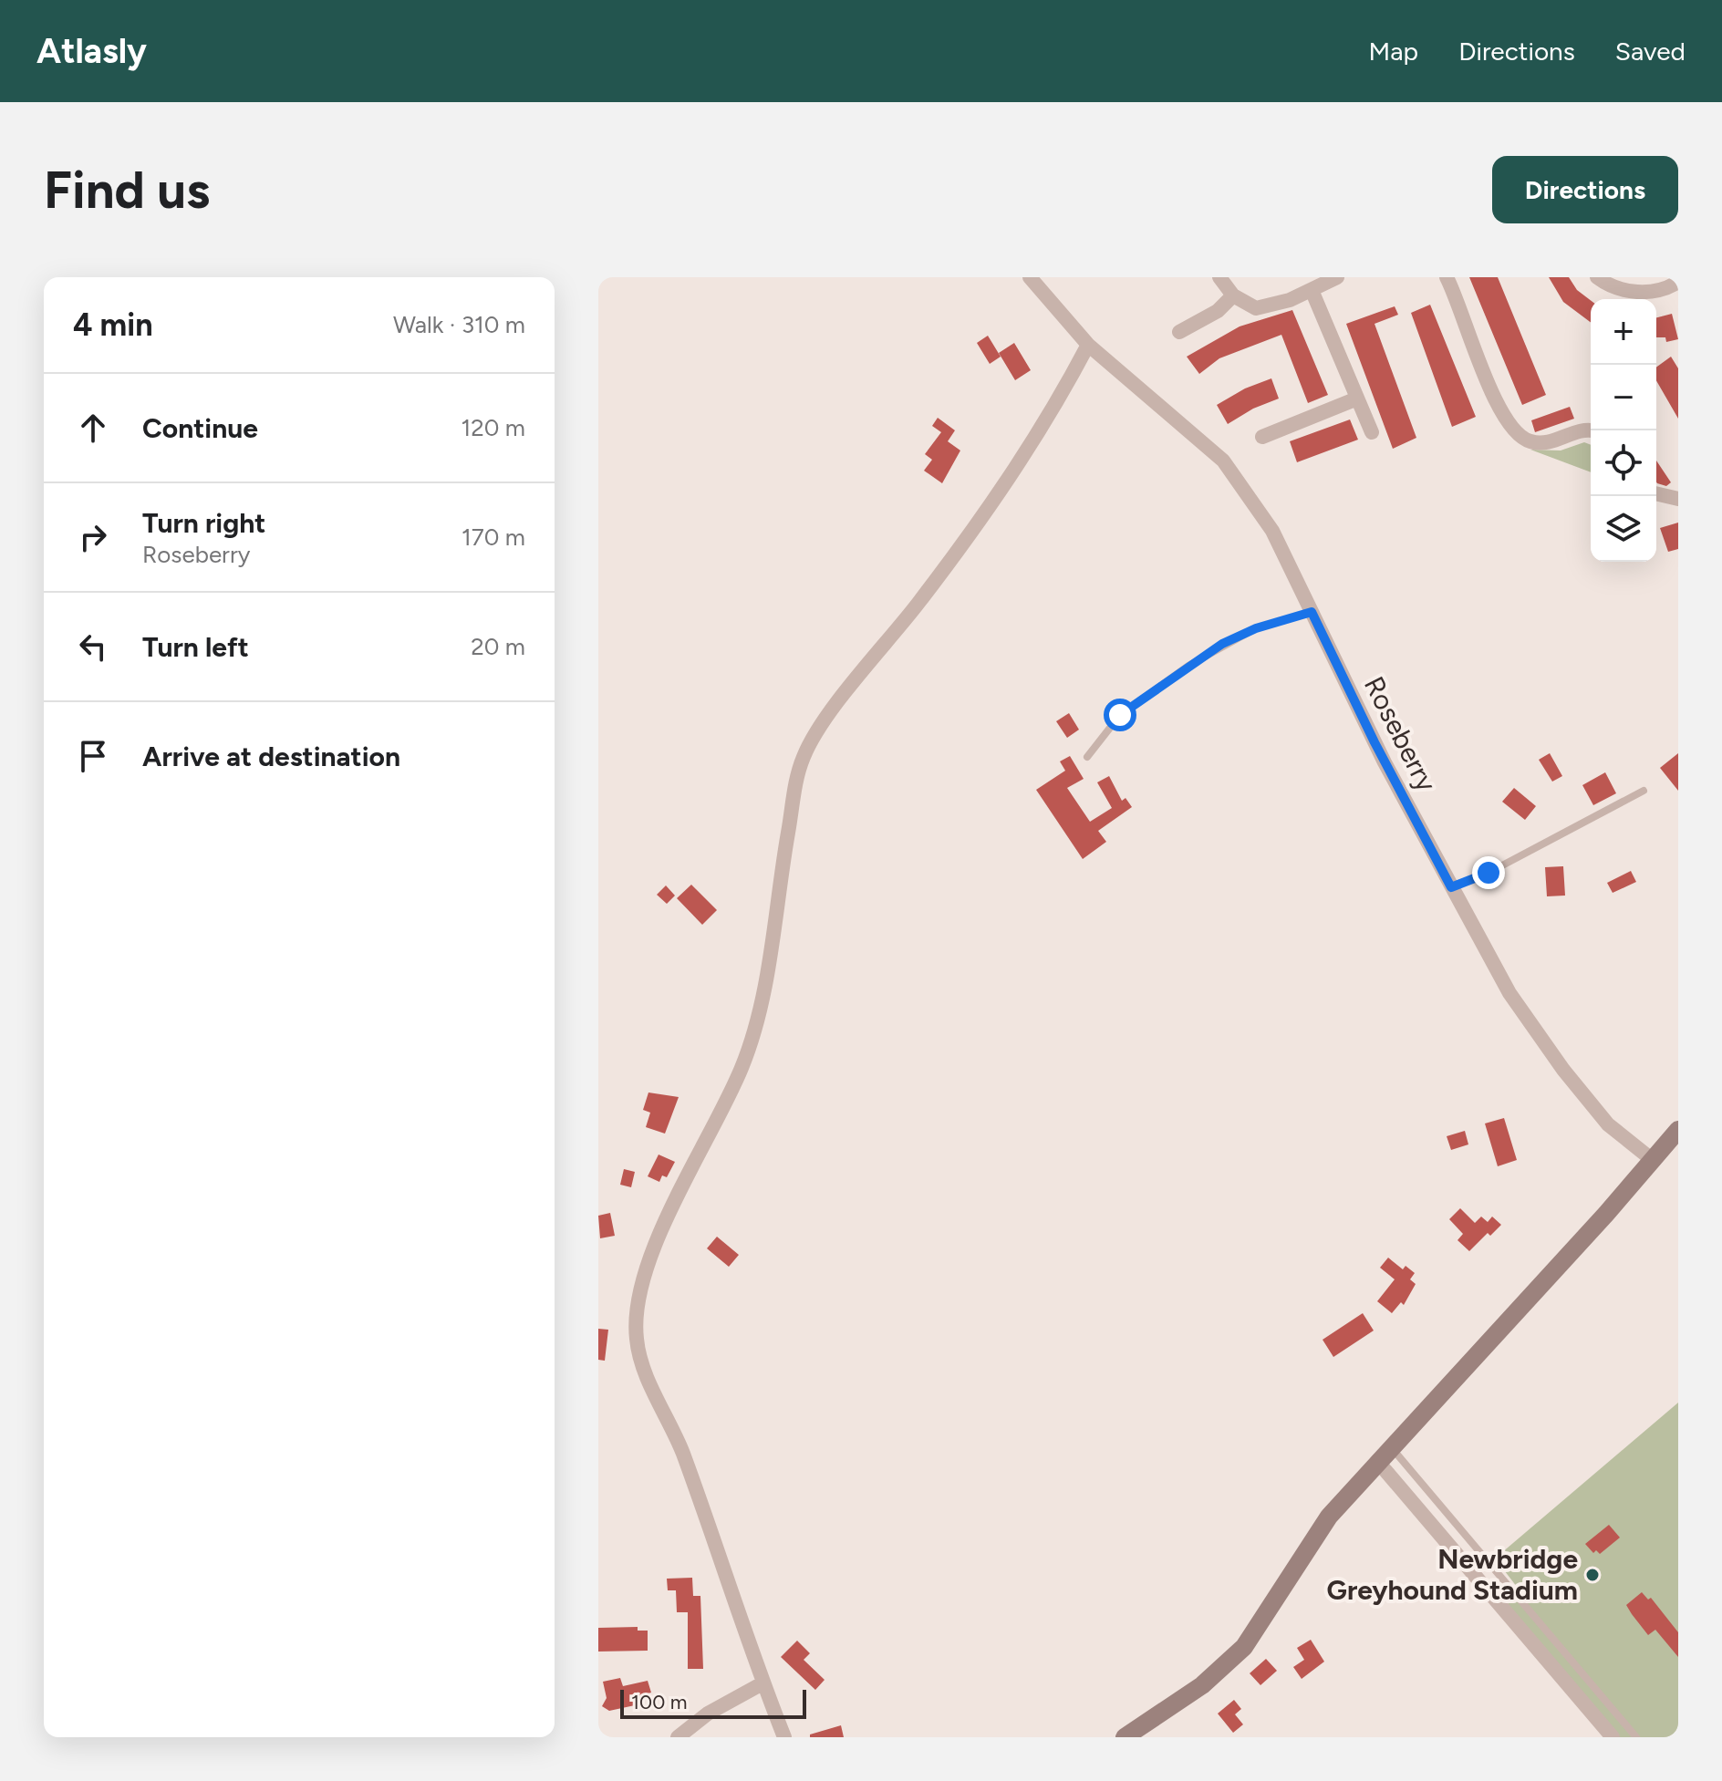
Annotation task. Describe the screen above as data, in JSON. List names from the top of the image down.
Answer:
{
  "streets": {
    "street": ["Roseberry"]
  },
  "places": ["Newbridge Greyhound Stadium"],
  "scale_bar": "100 m",
  "page": {
    "header": "Atlasly",
    "nav": ["Map", "Directions", "Saved"],
    "buttons": "Directions",
    "title": "Find us",
    "heading": ["4 min", "Walk · 310 m"],
    "map_buttons": ["+", "−"],
    "list": [
      ["Continue", "120 m"],
      ["Turn right", "Roseberry", "170 m"],
      ["Turn left", "20 m"],
      "Arrive at destination"
    ],
    "scale": "100 m"
  }
}
